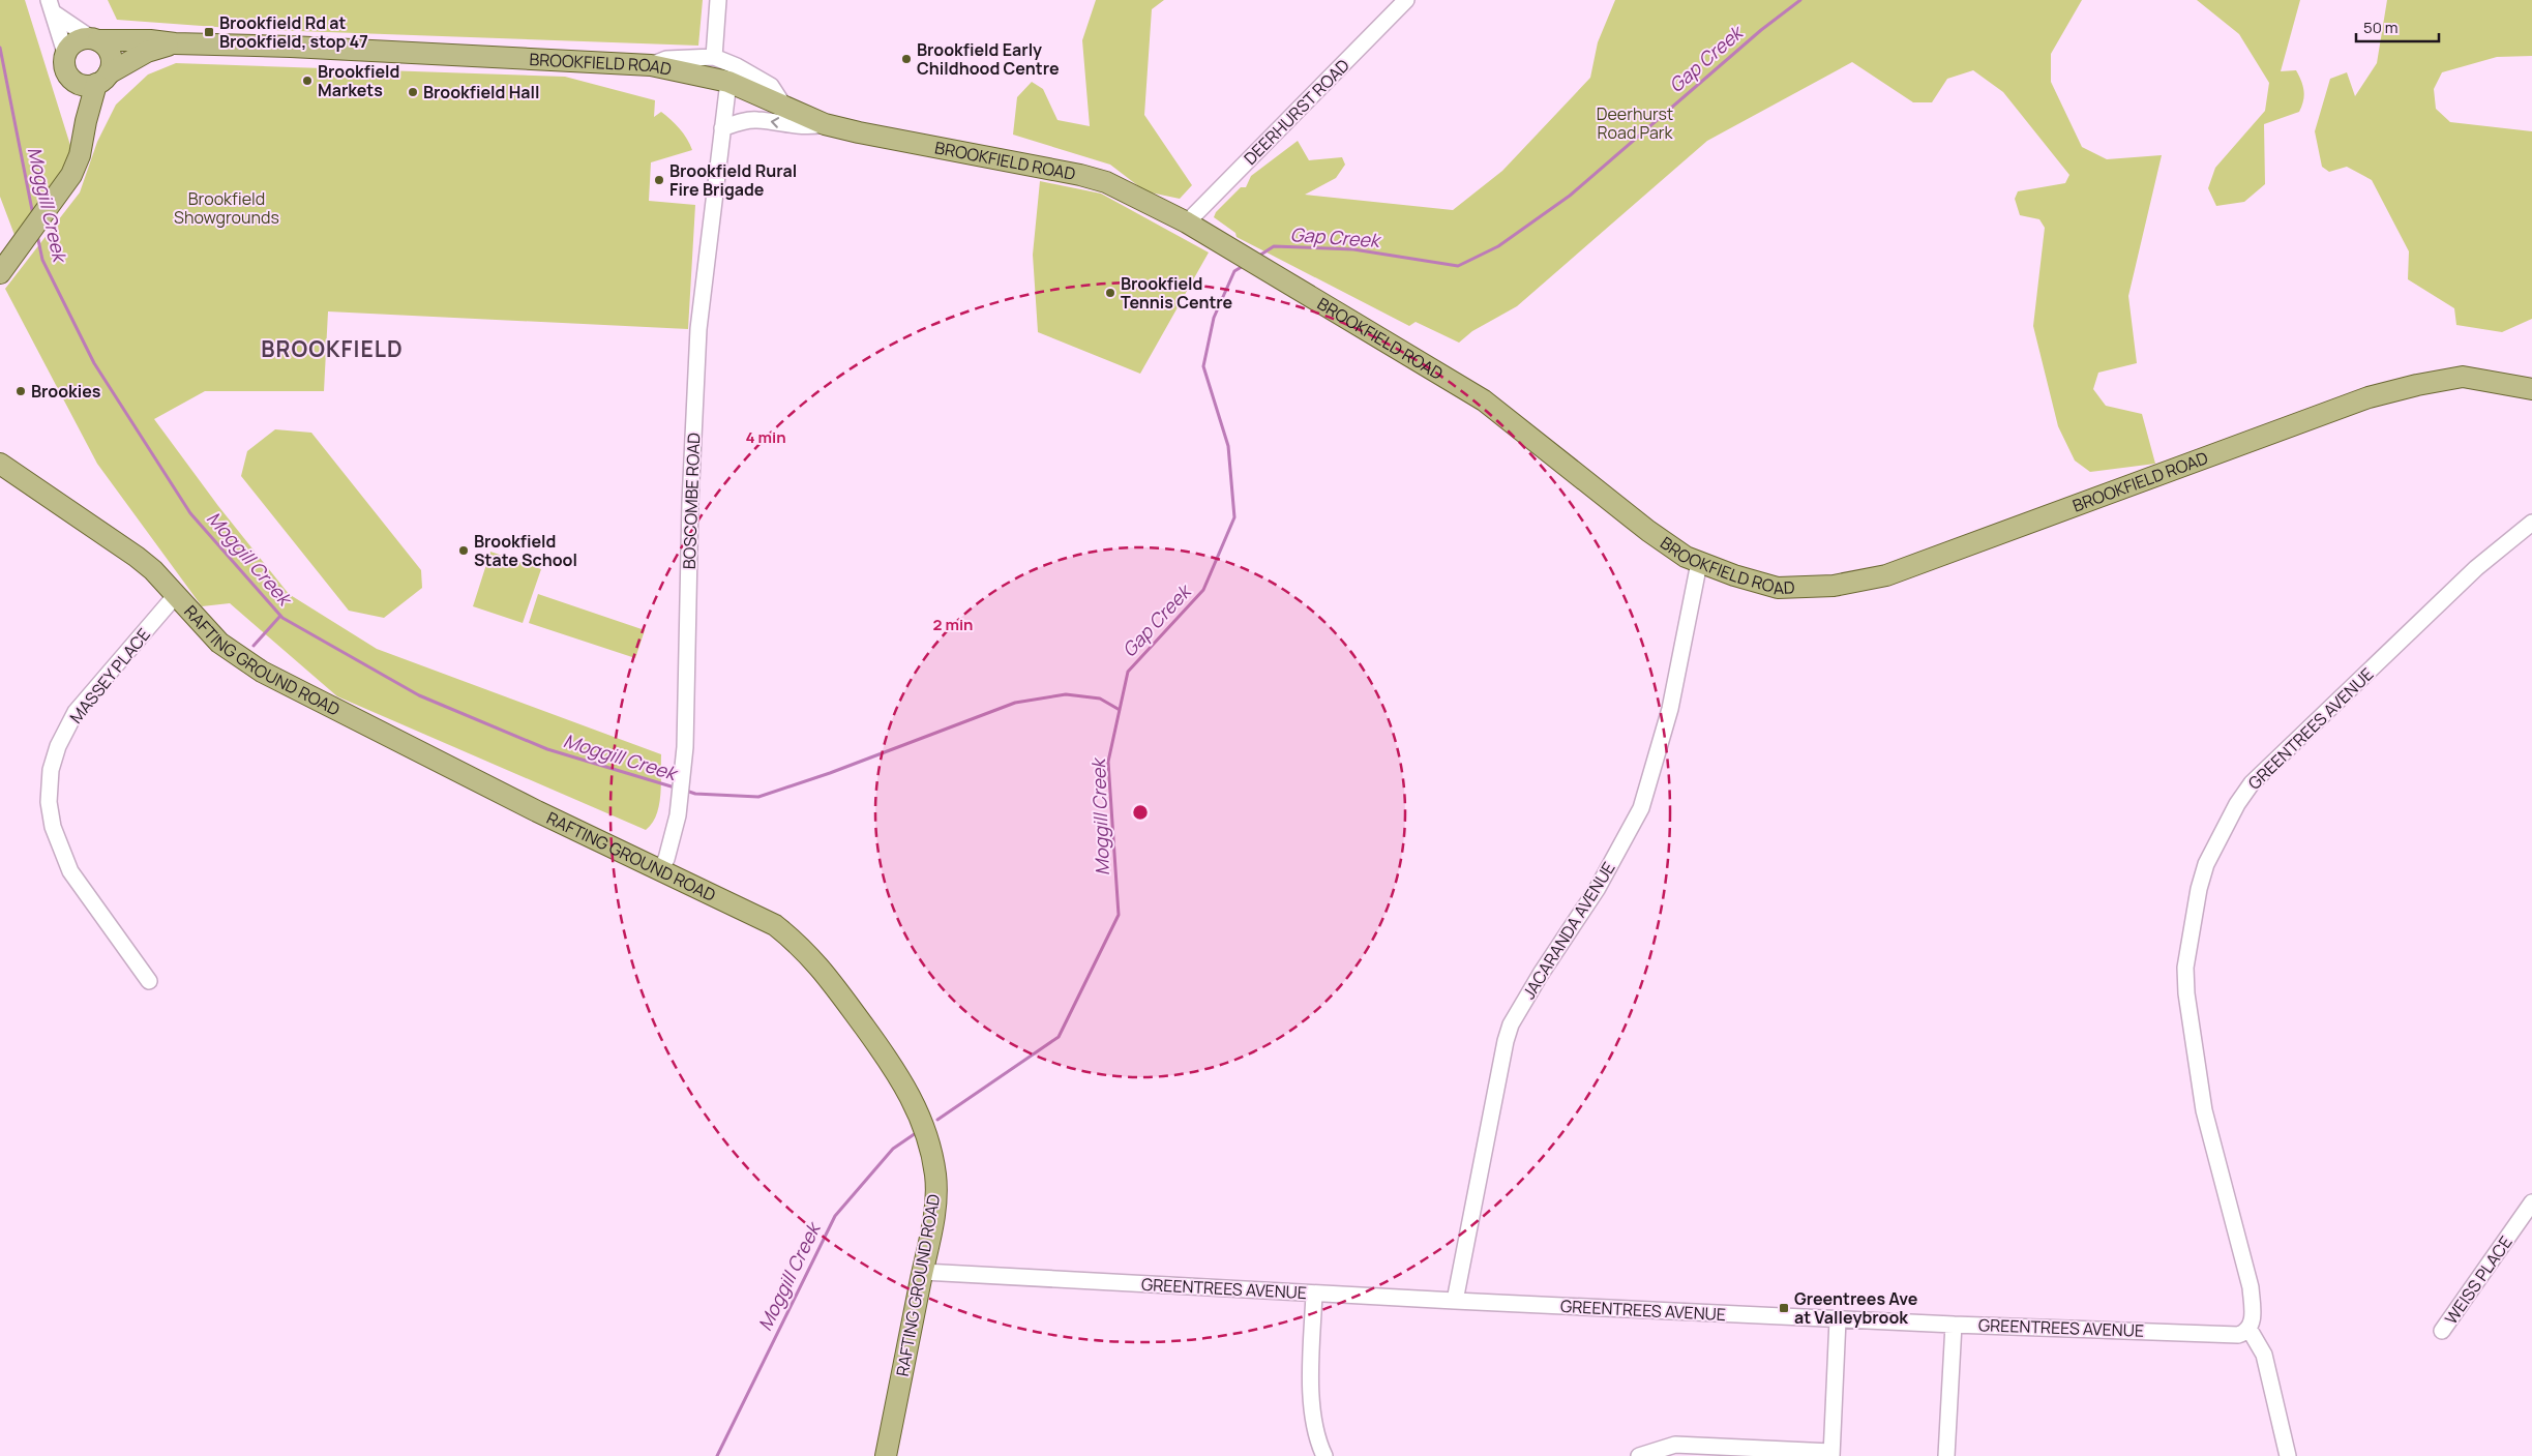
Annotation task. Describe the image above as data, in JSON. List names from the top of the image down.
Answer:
{
  "streets": {
    "main road": ["BROOKFIELD ROAD", "RAFTING GROUND ROAD"],
    "street": [
      "DEERHURST ROAD",
      "BOSCOMBE ROAD",
      "MASSEY PLACE",
      "GREENTREES AVENUE",
      "JACARANDA AVENUE",
      "WEISS PLACE"
    ]
  },
  "crossings": [
    ["BROOKFIELD ROAD", "DEERHURST ROAD"],
    ["BROOKFIELD ROAD", "BOSCOMBE ROAD"],
    ["BROOKFIELD ROAD", "JACARANDA AVENUE"],
    ["BOSCOMBE ROAD", "RAFTING GROUND ROAD"],
    ["RAFTING GROUND ROAD", "MASSEY PLACE"],
    ["RAFTING GROUND ROAD", "GREENTREES AVENUE"],
    ["GREENTREES AVENUE", "JACARANDA AVENUE"]
  ],
  "districts": ["BROOKFIELD"],
  "water": ["Gap Creek", "Moggill Creek"],
  "parks": ["Deerhurst Road Park", "Brookfield Showgrounds"],
  "places": {
    "transit": ["Brookfield Rd at Brookfield, stop 47", "Greentrees Ave at Valleybrook"],
    "other": [
      "Brookfield Early Childhood Centre",
      "Brookfield Markets",
      "Brookfield Hall",
      "Brookfield Rural Fire Brigade",
      "Brookfield Tennis Centre",
      "Brookies",
      "Brookfield State School"
    ]
  },
  "scale_bar": "50 m",
  "rings": ["4 min", "2 min"]
}
